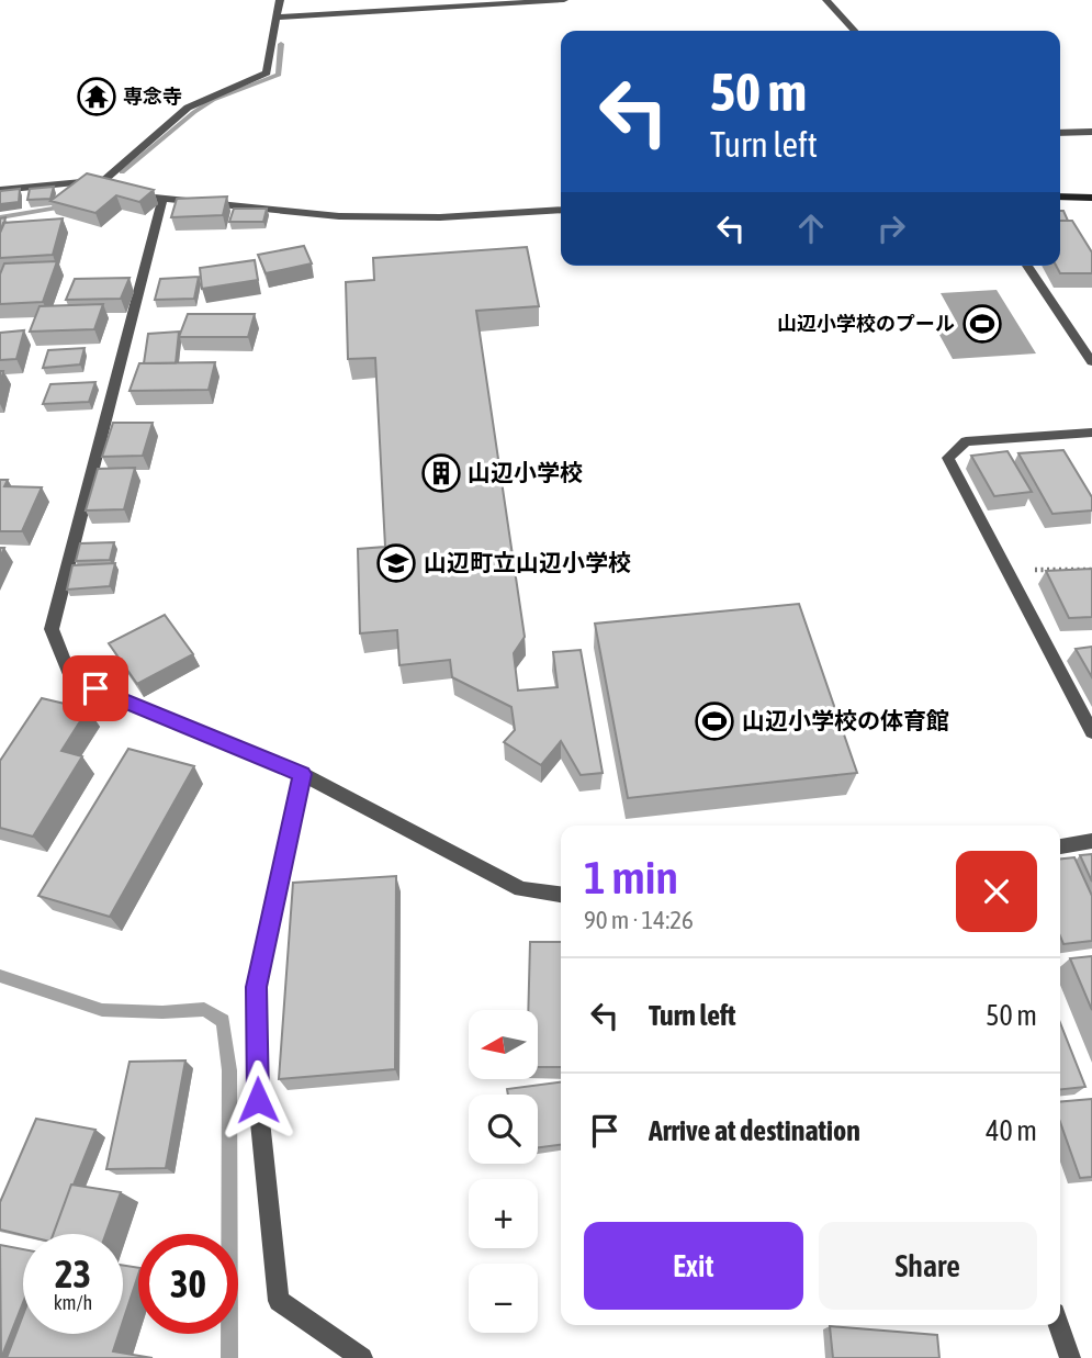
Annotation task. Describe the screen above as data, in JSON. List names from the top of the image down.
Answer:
{
  "places": {
    "temple": ["専念寺"],
    "sports": ["山辺小学校のプール", "山辺小学校の体育館"],
    "building": ["山辺小学校"],
    "school or university": ["山辺町立山辺小学校"]
  },
  "north": "left",
  "page": {
    "turn": ["50 m", "Turn left"],
    "heading": ["1 min", "90 m · 14:26"],
    "list": [
      {
        "name": "Turn left",
        "value": "50 m"
      },
      {
        "name": "Arrive at destination",
        "value": "40 m"
      }
    ],
    "map_buttons": ["+", "−"],
    "buttons": ["Exit", "Share"],
    "speed": "23 km/h",
    "limit": "30"
  }
}
